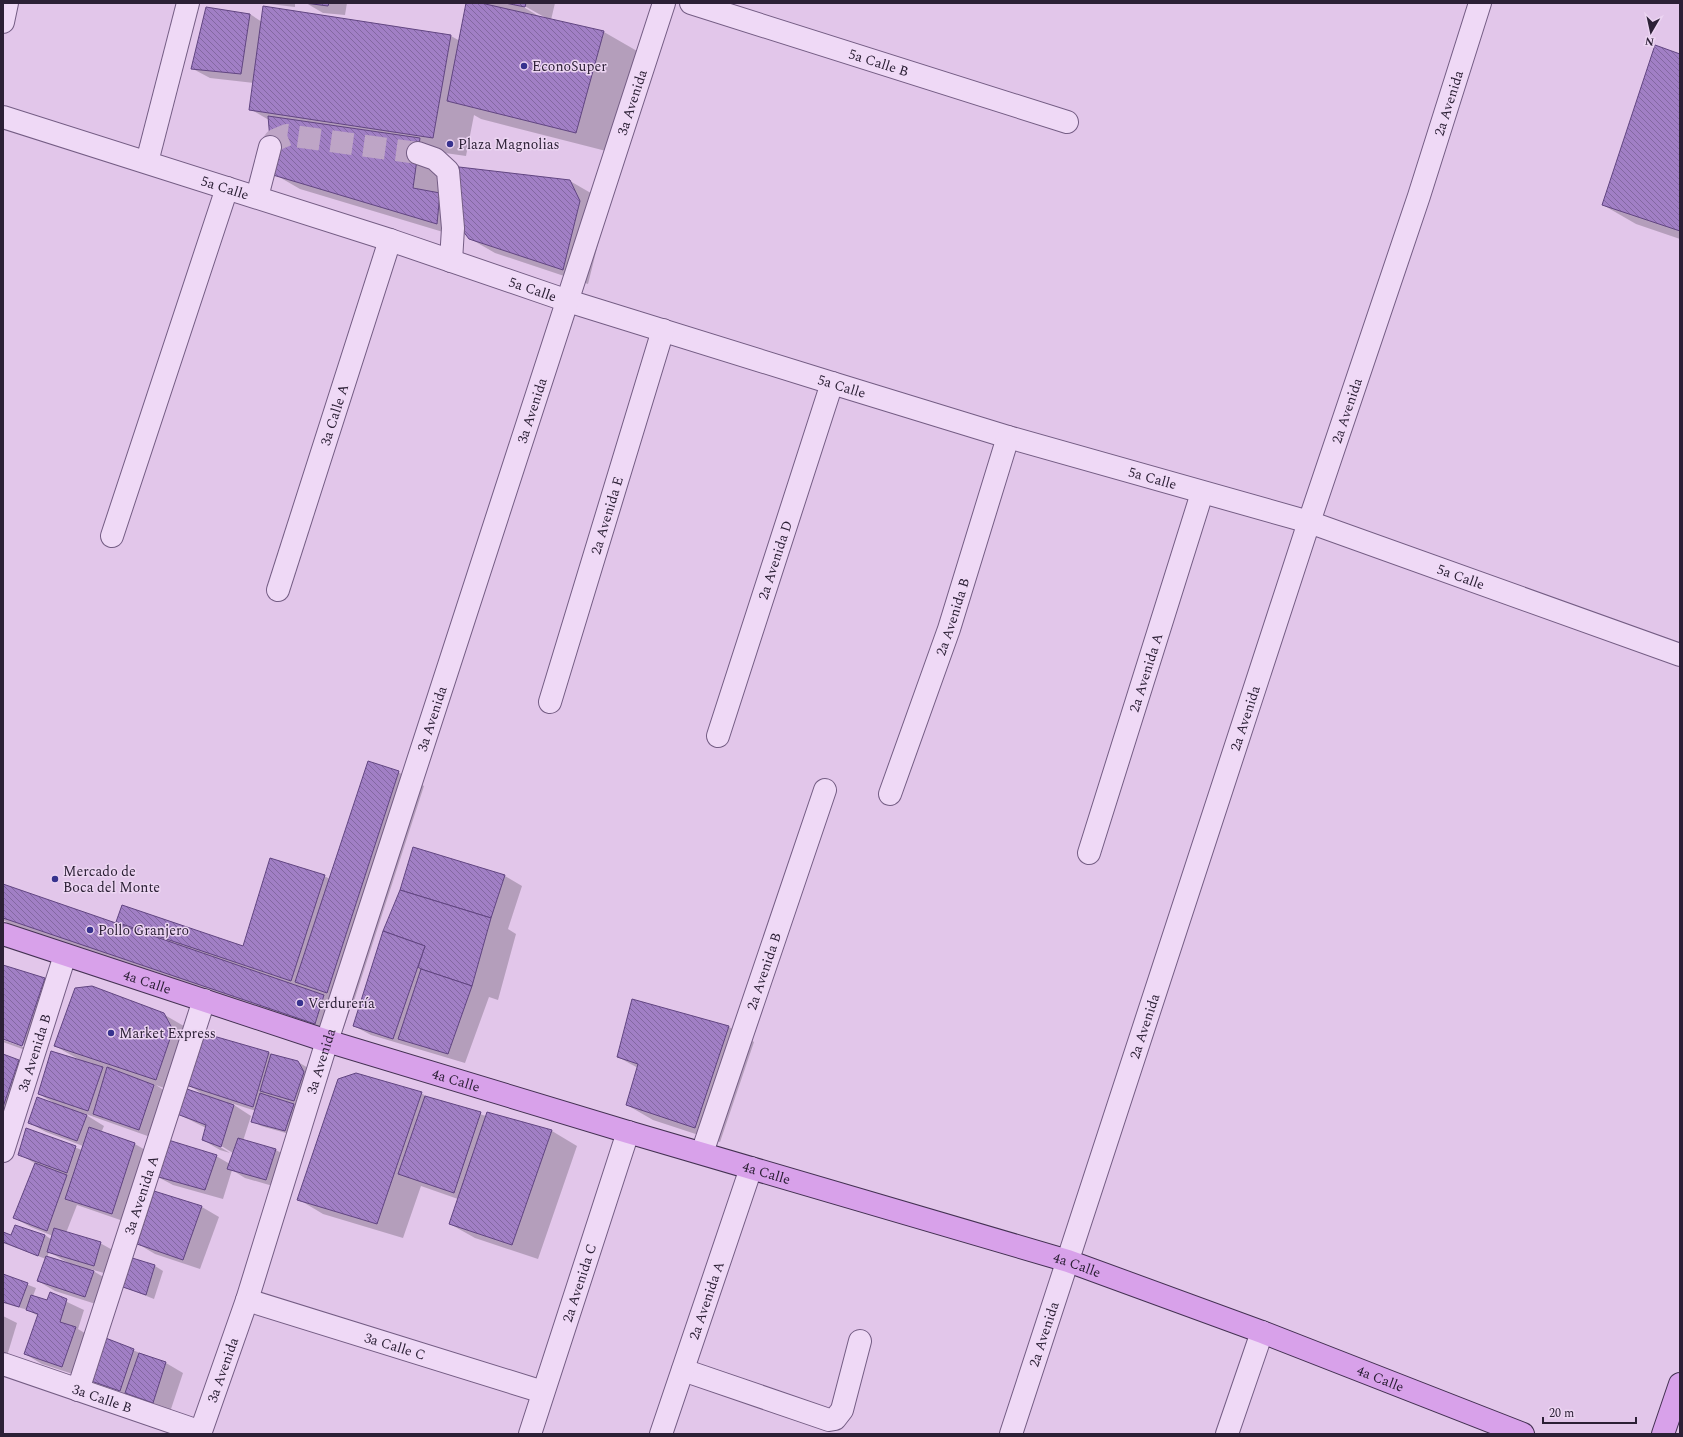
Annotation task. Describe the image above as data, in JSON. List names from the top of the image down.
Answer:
{
  "streets": {
    "main road": ["4a Calle"],
    "street": [
      "5a Calle B",
      "3a Avenida",
      "2a Avenida",
      "5a Calle",
      "3a Calle A",
      "2a Avenida E",
      "2a Avenida D",
      "2a Avenida B",
      "2a Avenida A",
      "3a Avenida B",
      "3a Avenida A",
      "2a Avenida C",
      "3a Calle C",
      "3a Calle B"
    ]
  },
  "crossings": [
    ["3a Avenida", "5a Calle"],
    ["3a Avenida", "4a Calle"],
    ["3a Avenida", "3a Calle C"],
    ["3a Avenida", "3a Calle B"],
    ["2a Avenida", "5a Calle"],
    ["2a Avenida", "4a Calle"],
    ["5a Calle", "3a Calle A"],
    ["5a Calle", "2a Avenida E"],
    ["5a Calle", "2a Avenida D"],
    ["5a Calle", "2a Avenida B"],
    ["5a Calle", "2a Avenida A"],
    ["2a Avenida B", "4a Calle"],
    ["2a Avenida A", "4a Calle"],
    ["4a Calle", "3a Avenida B"],
    ["4a Calle", "3a Avenida A"],
    ["4a Calle", "2a Avenida C"],
    ["3a Avenida A", "3a Calle B"],
    ["2a Avenida C", "3a Calle C"]
  ],
  "places": [
    "EconoSuper",
    "Plaza Magnolias",
    "Mercado de Boca del Monte",
    "Pollo Granjero",
    "Verdurería",
    "Market Express"
  ],
  "scale_bar": "20 m",
  "north": "bottom"
}
